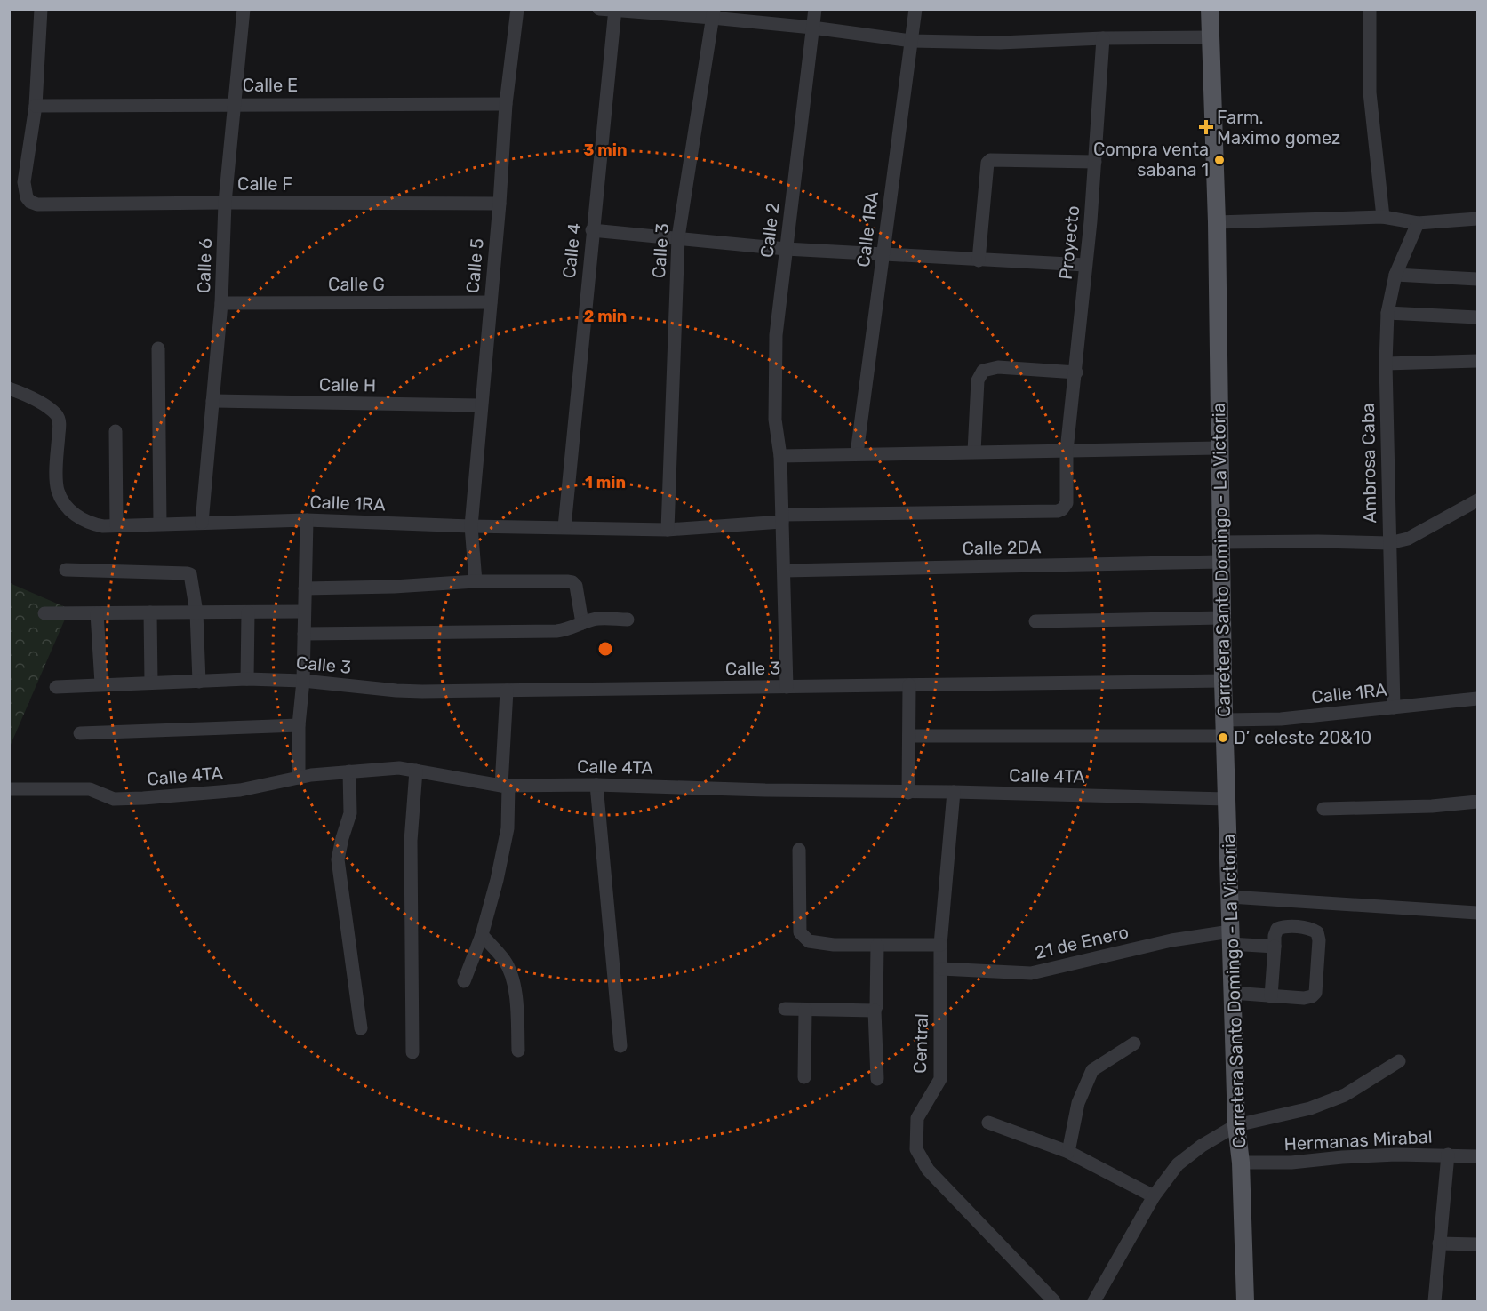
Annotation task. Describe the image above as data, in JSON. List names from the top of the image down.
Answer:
{
  "streets": {
    "main road": ["Carretera Santo Domingo - La Victoria"],
    "street": [
      "Calle E",
      "Calle F",
      "Calle 1RA",
      "Calle 2",
      "Proyecto",
      "Calle 4",
      "Calle 3",
      "Calle 6",
      "Calle 5",
      "Calle G",
      "Calle H",
      "Ambrosa Caba",
      "Calle 2DA",
      "Calle 4TA",
      "21 de Enero",
      "Central",
      "Hermanas Mirabal"
    ]
  },
  "crossings": [
    ["Calle E", "Calle F"],
    ["Calle E", "Calle 6"],
    ["Calle E", "Calle 5"],
    ["Calle F", "Calle 6"],
    ["Calle F", "Calle 5"],
    ["Calle 1RA", "Calle 2"],
    ["Calle 1RA", "Proyecto"],
    ["Calle 1RA", "Calle 4"],
    ["Calle 1RA", "Calle 3"],
    ["Calle 1RA", "Calle 6"],
    ["Calle 1RA", "Calle 5"],
    ["Calle 1RA", "Ambrosa Caba"],
    ["Calle 1RA", "Carretera Santo Domingo - La Victoria"],
    ["Calle 2", "Proyecto"],
    ["Calle 2", "Calle 3"],
    ["Calle 2", "Calle 2DA"],
    ["Calle 3", "Carretera Santo Domingo - La Victoria"],
    ["Calle 6", "Calle G"],
    ["Calle 6", "Calle H"],
    ["Calle 5", "Calle G"],
    ["Calle 5", "Calle H"],
    ["Calle 2DA", "Carretera Santo Domingo - La Victoria"],
    ["Carretera Santo Domingo - La Victoria", "Calle 4TA"],
    ["Carretera Santo Domingo - La Victoria", "21 de Enero"],
    ["Carretera Santo Domingo - La Victoria", "Hermanas Mirabal"],
    ["Calle 4TA", "Central"],
    ["21 de Enero", "Central"]
  ],
  "places": {
    "health": ["Farm. Maximo gomez"],
    "other": ["Compra venta sabana 1", "D’ celeste 20&10"]
  },
  "rings": ["3 min", "2 min", "1 min"]
}
